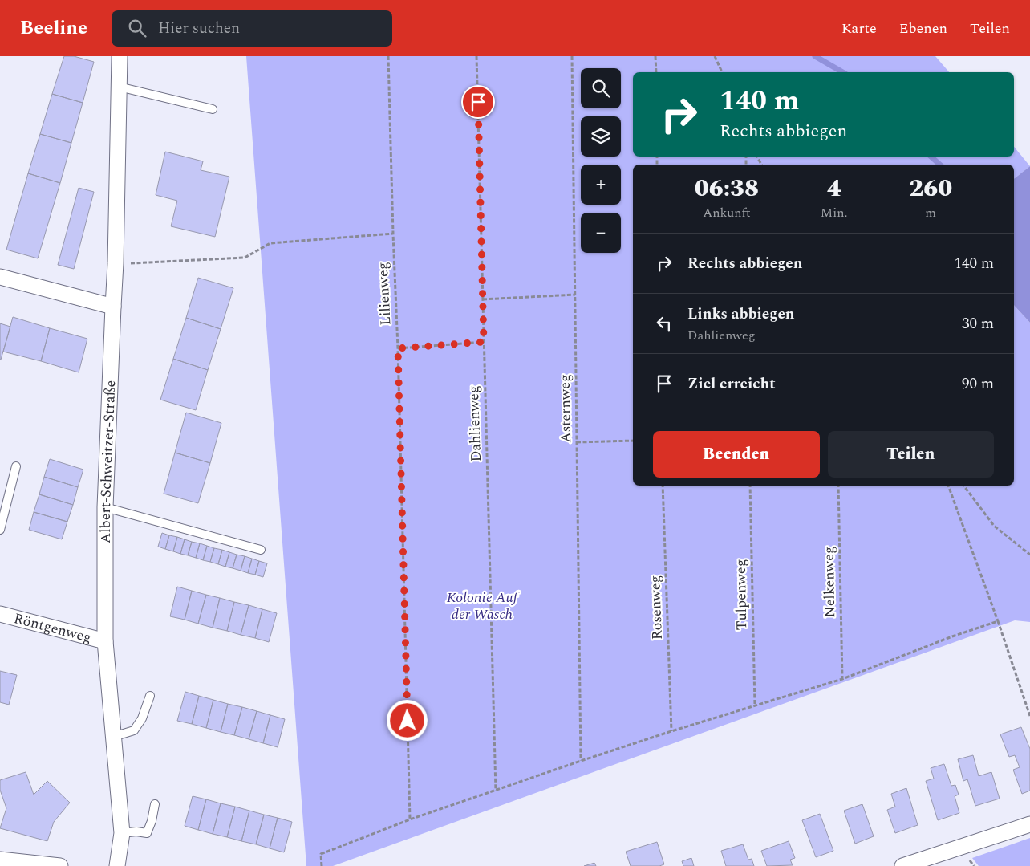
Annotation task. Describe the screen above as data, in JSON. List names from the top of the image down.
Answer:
{
  "streets": {
    "street": ["Albert-Schweitzer-Straße", "Röntgenweg"],
    "path": [
      "Lilienweg",
      "Asternweg",
      "Dahlienweg",
      "Nelkenweg",
      "Tulpenweg",
      "Rosenweg"
    ]
  },
  "crossings": [
    ["Albert-Schweitzer-Straße", "Röntgenweg"]
  ],
  "parks": ["Kolonie Auf der Wasch"],
  "page": {
    "header": "Beeline",
    "search": "Hier suchen",
    "nav": ["Karte", "Ebenen", "Teilen"],
    "map_buttons": ["+", "−"],
    "turn": ["140 m", "Rechts abbiegen"],
    "eta": [
      "06:38",
      "Ankunft",
      "4",
      "Min.",
      "260",
      "m"
    ],
    "list": [
      {
        "name": "Rechts abbiegen",
        "value": "140 m"
      },
      {
        "name": "Links abbiegen",
        "note": "Dahlienweg",
        "value": "30 m"
      },
      {
        "name": "Ziel erreicht",
        "value": "90 m"
      }
    ],
    "buttons": ["Beenden", "Teilen"]
  }
}
